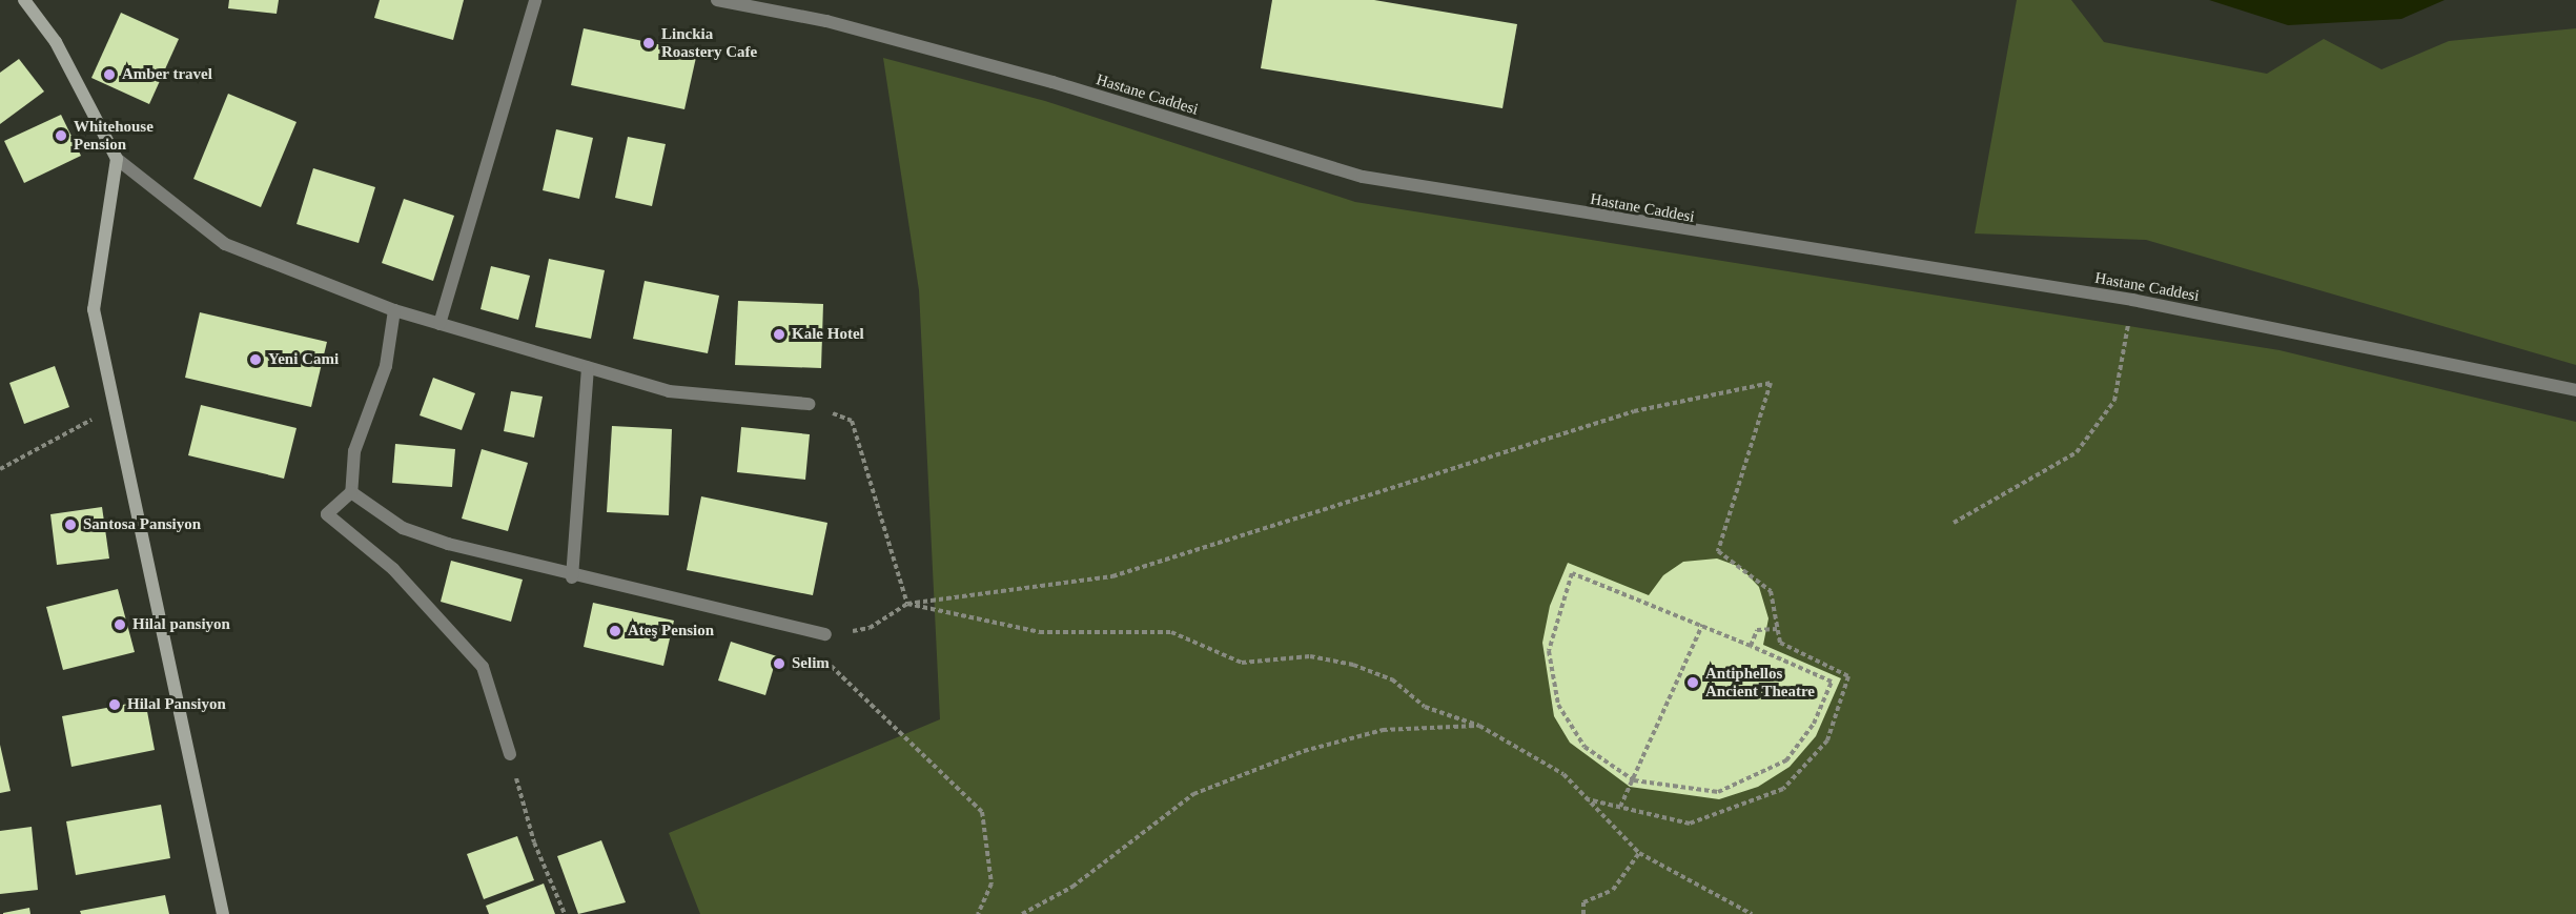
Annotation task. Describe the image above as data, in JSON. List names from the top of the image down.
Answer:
{
  "streets": {
    "street": ["Hastane Caddesi"]
  },
  "places": [
    "Linckia Roastery Cafe",
    "Amber travel",
    "Whitehouse Pension",
    "Kale Hotel",
    "Yeni Cami",
    "Santosa Pansiyon",
    "Hilal pansiyon",
    "Ateş Pension",
    "Selim",
    "Antiphellos Ancient Theatre",
    "Hilal Pansiyon"
  ]
}
